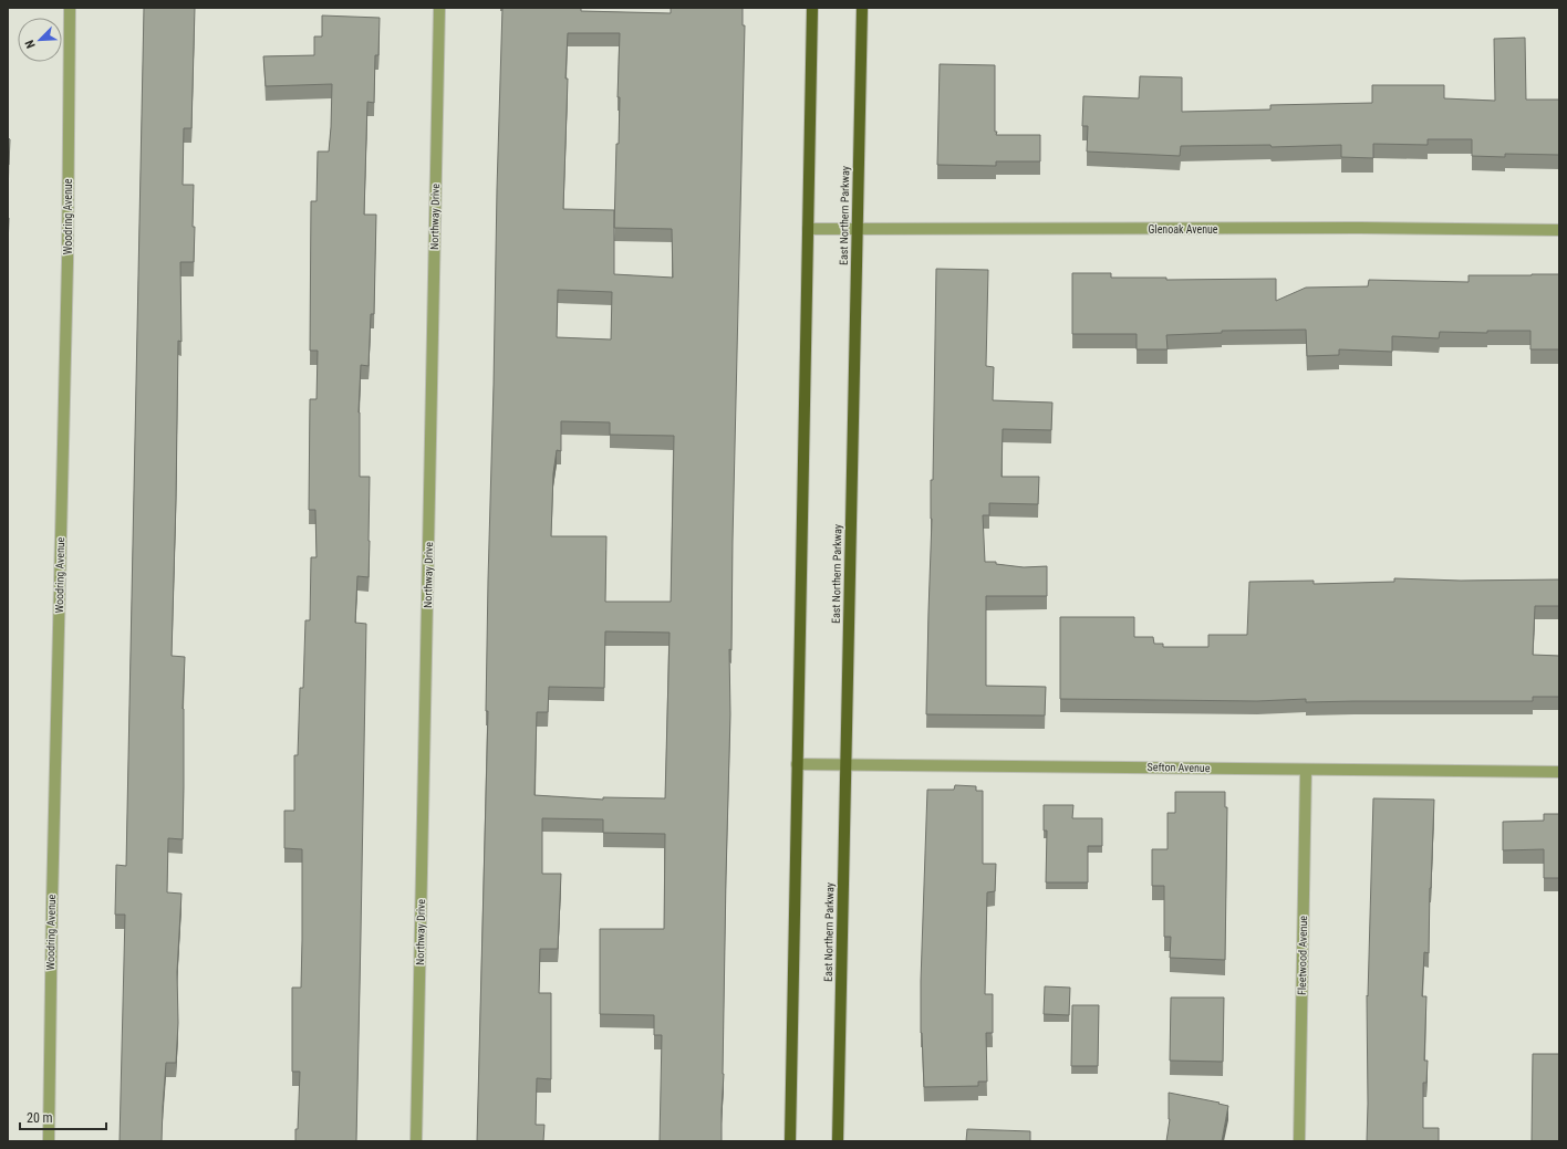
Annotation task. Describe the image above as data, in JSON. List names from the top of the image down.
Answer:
{
  "streets": {
    "main road": ["East Northern Parkway"],
    "street": [
      "Woodring Avenue",
      "Northway Drive",
      "Glenoak Avenue",
      "Sefton Avenue",
      "Fleetwood Avenue"
    ]
  },
  "crossings": [
    ["East Northern Parkway", "Glenoak Avenue"],
    ["East Northern Parkway", "Sefton Avenue"],
    ["Sefton Avenue", "Fleetwood Avenue"]
  ],
  "scale_bar": "20 m",
  "north": "bottom left"
}
